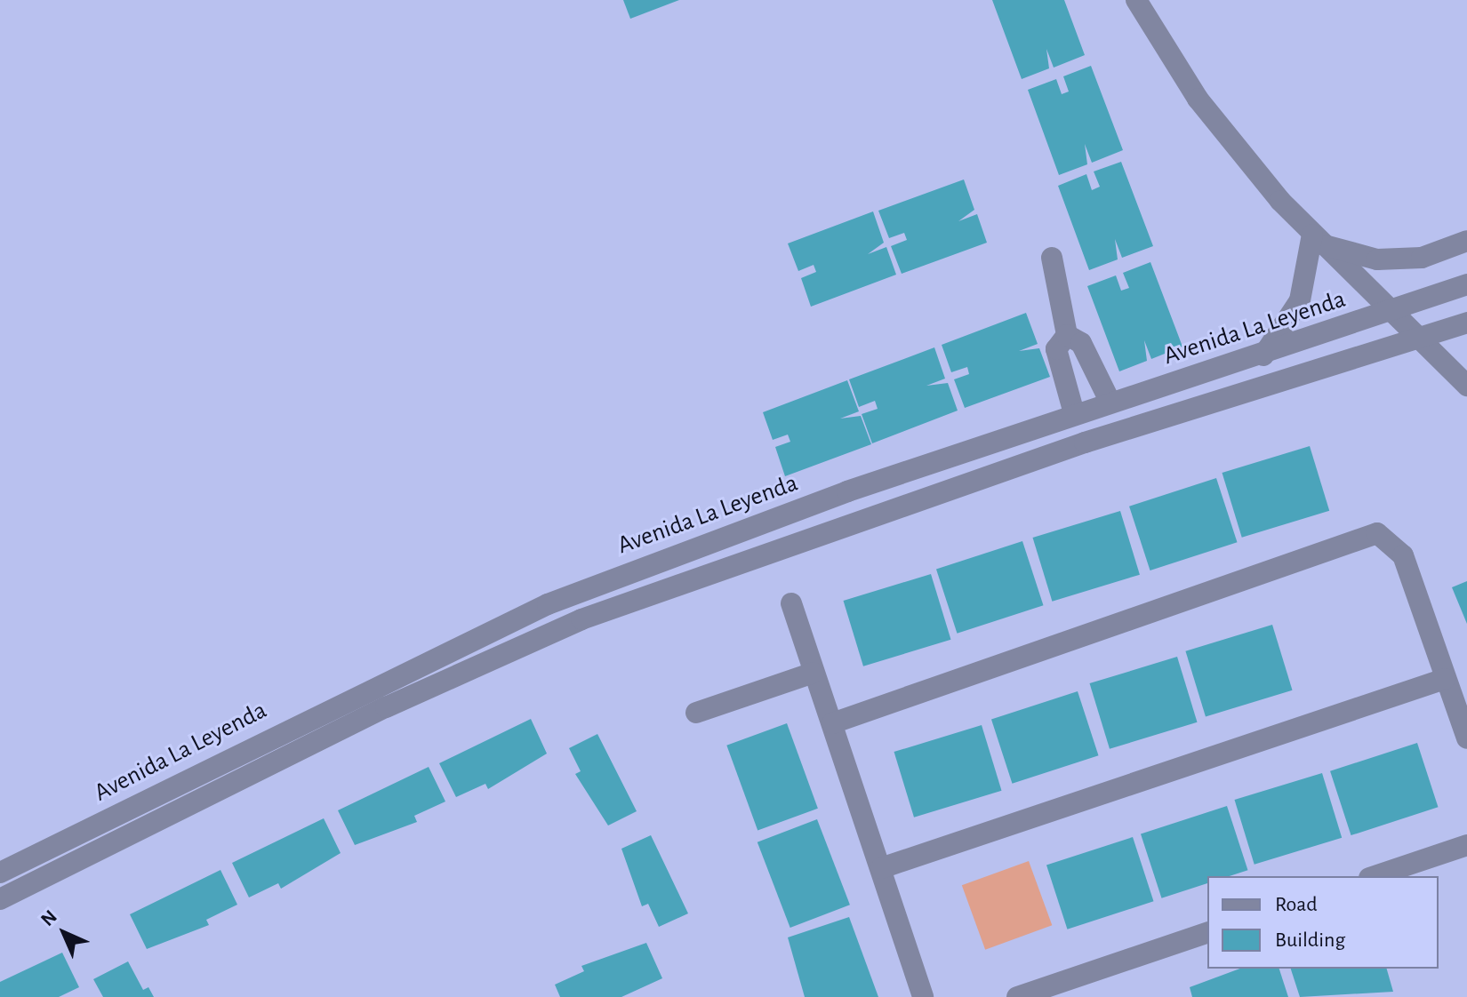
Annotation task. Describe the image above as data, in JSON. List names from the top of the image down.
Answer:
{
  "streets": {
    "street": ["Avenida La Leyenda"]
  },
  "legend": ["Road", "Building"],
  "north": "top left"
}
